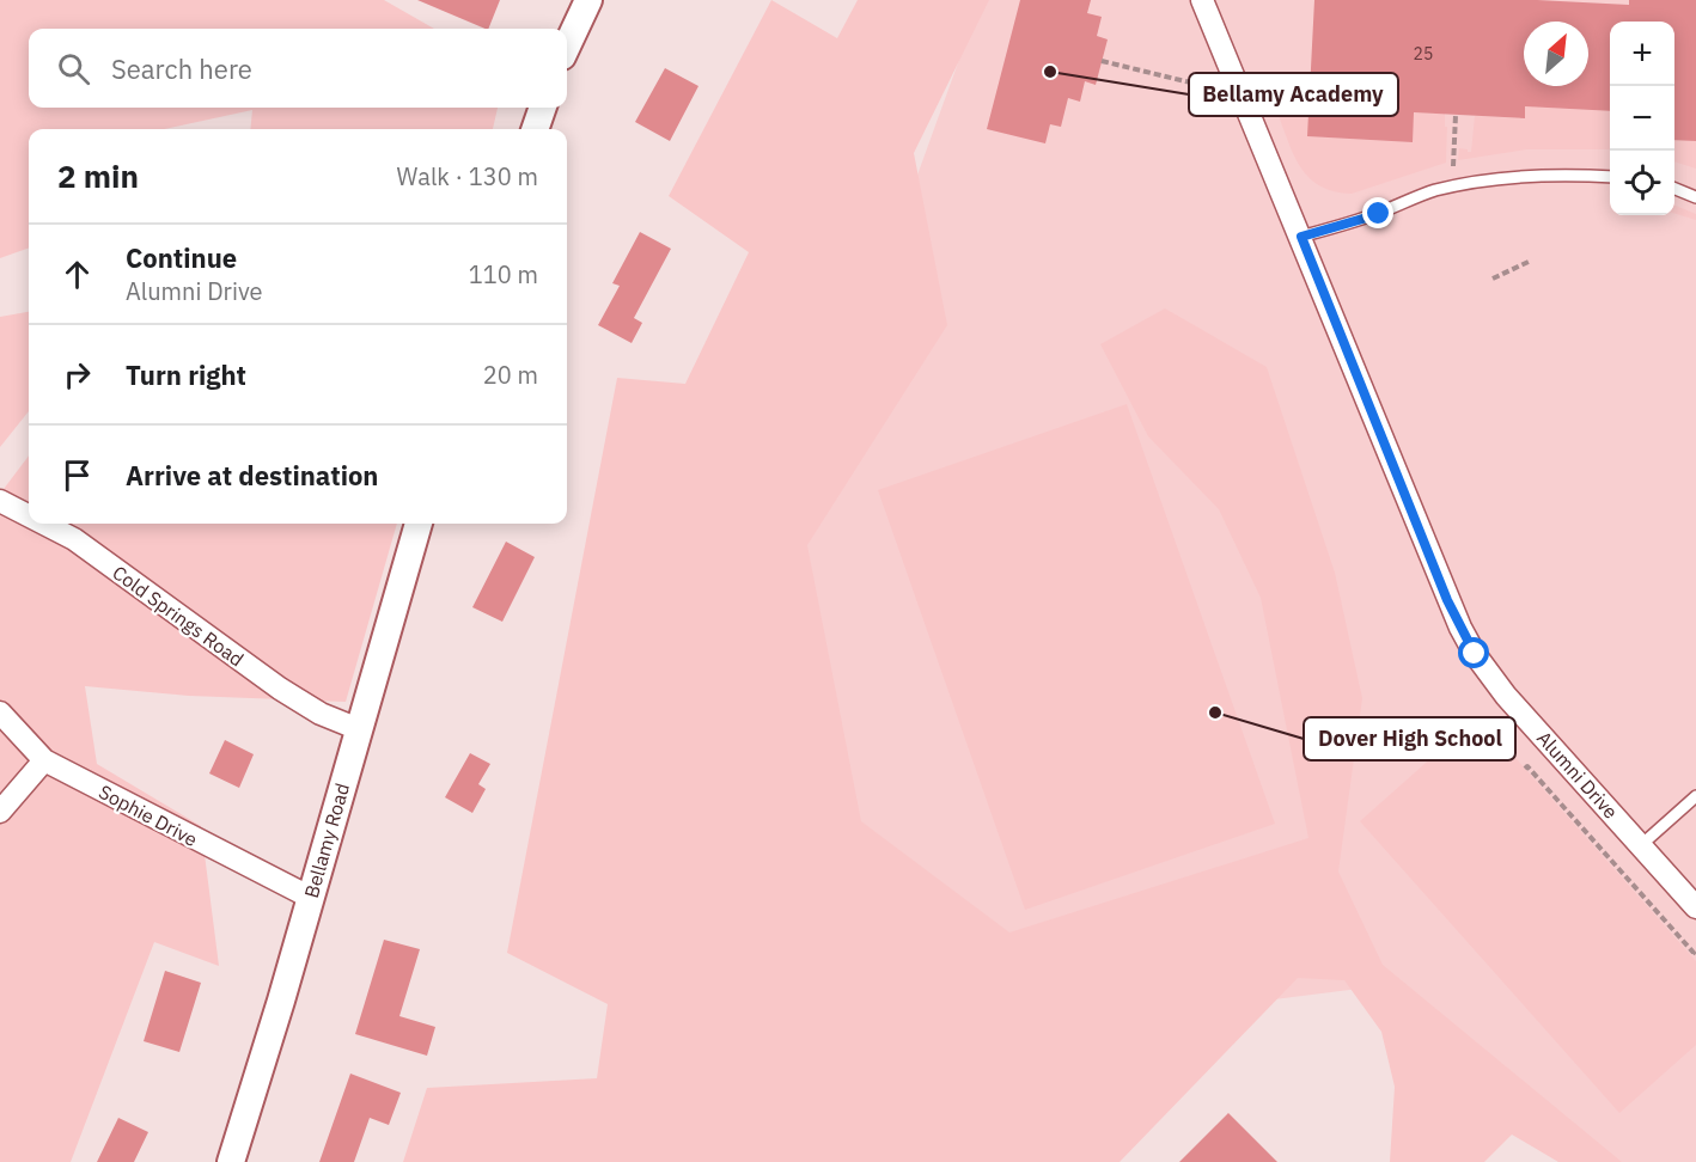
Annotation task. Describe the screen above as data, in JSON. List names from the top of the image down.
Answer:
{
  "streets": {
    "street": [
      "Cold Springs Road",
      "Alumni Drive",
      "Sophie Drive",
      "Bellamy Road"
    ]
  },
  "crossings": [
    ["Cold Springs Road", "Bellamy Road"],
    ["Sophie Drive", "Bellamy Road"]
  ],
  "places": ["Bellamy Academy", "Dover High School"],
  "house_numbers": ["25"],
  "north": "top right",
  "page": {
    "map_buttons": ["+", "−"],
    "search": "Search here",
    "heading": ["2 min", "Walk · 130 m"],
    "list": [
      ["Continue", "Alumni Drive", "110 m"],
      ["Turn right", "20 m"],
      "Arrive at destination"
    ]
  }
}
